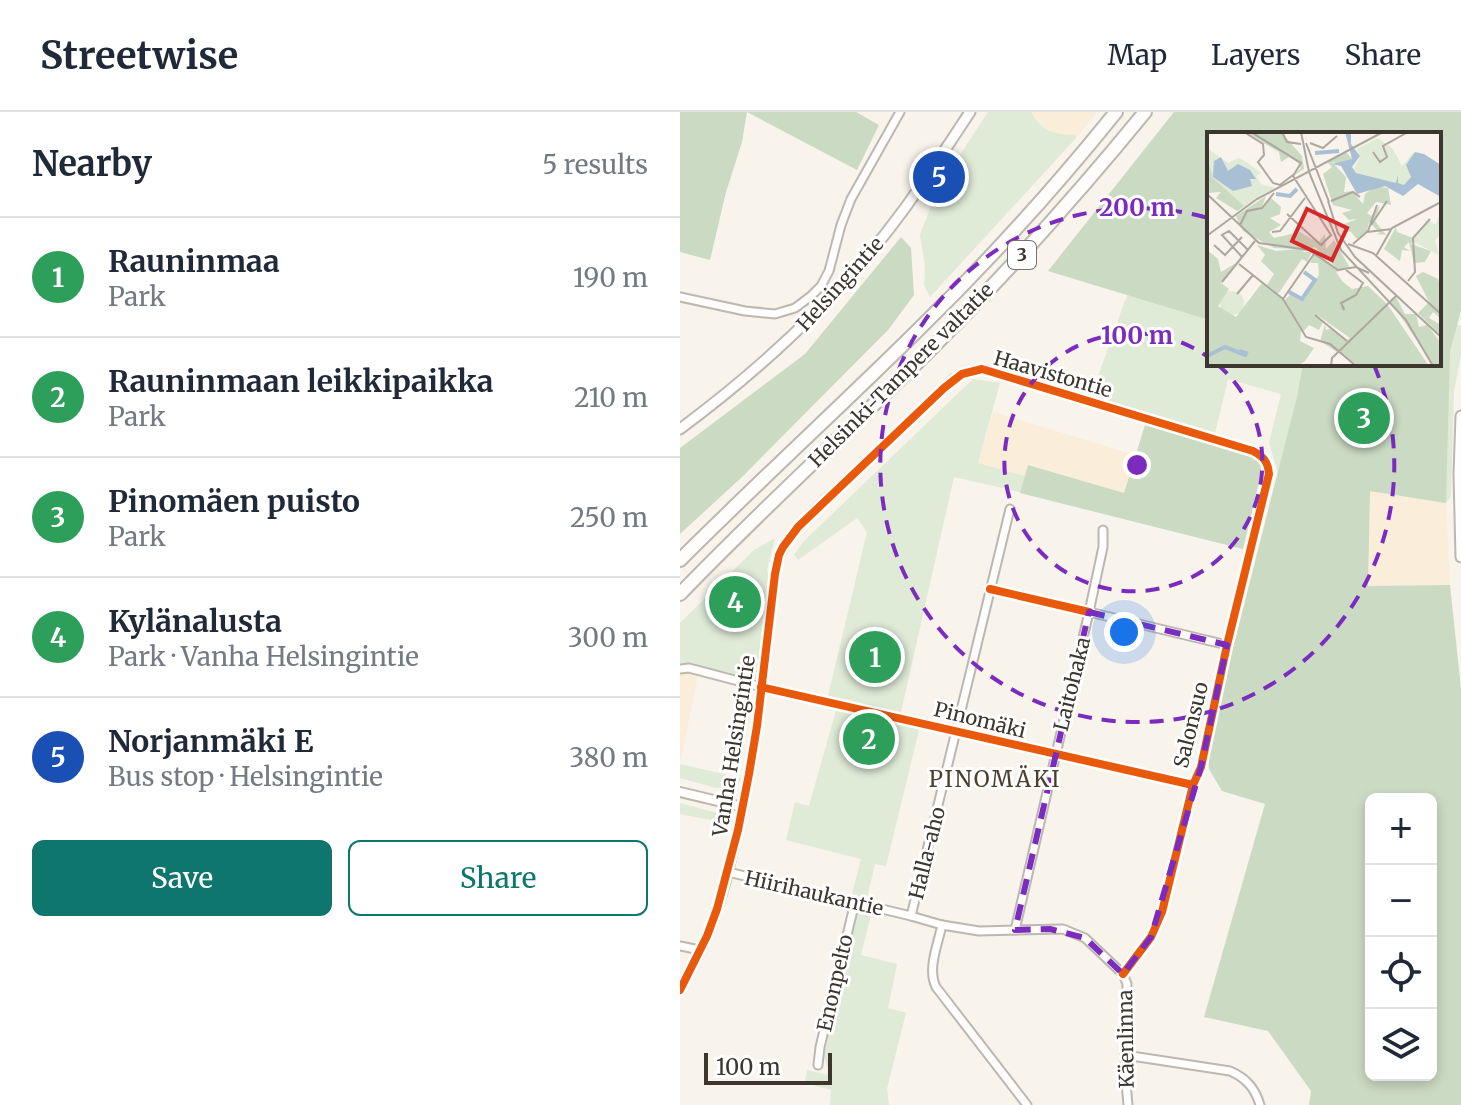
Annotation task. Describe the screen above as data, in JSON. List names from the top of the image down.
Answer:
{
  "streets": {
    "highway": ["3", "Helsinki-Tampere valtatie"],
    "main road": ["Helsingintie"],
    "street": [
      "Haavistontie",
      "Laitohaka",
      "Salonsuo",
      "Vanha Helsingintie",
      "Halla-aho",
      "Hiirihaukantie",
      "Enonpelto",
      "Käenlinna"
    ],
    "cycle path": ["Pinomäki"]
  },
  "crossings": [
    ["Haavistontie", "Salonsuo"],
    ["Haavistontie", "Vanha Helsingintie"],
    ["Laitohaka", "Hiirihaukantie"],
    ["Salonsuo", "Hiirihaukantie"],
    ["Salonsuo", "Käenlinna"],
    ["Vanha Helsingintie", "Hiirihaukantie"],
    ["Halla-aho", "Hiirihaukantie"],
    ["Hiirihaukantie", "Enonpelto"],
    ["Hiirihaukantie", "Käenlinna"]
  ],
  "districts": ["PINOMÄKI"],
  "scale_bar": "100 m",
  "page": {
    "header": "Streetwise",
    "nav": ["Map", "Layers", "Share"],
    "heading": ["Nearby", "5 results"],
    "pins": [
      "5",
      "3",
      "4",
      "1",
      "2"
    ],
    "list": [
      {
        "mark": "1",
        "name": "Rauninmaa",
        "note": "Park",
        "value": "190 m"
      },
      {
        "mark": "2",
        "name": "Rauninmaan leikkipaikka",
        "note": "Park",
        "value": "210 m"
      },
      {
        "mark": "3",
        "name": "Pinomäen puisto",
        "note": "Park",
        "value": "250 m"
      },
      {
        "mark": "4",
        "name": "Kylänalusta",
        "note": "Park · Vanha Helsingintie",
        "value": "300 m"
      },
      {
        "mark": "5",
        "name": "Norjanmäki E",
        "note": "Bus stop · Helsingintie",
        "value": "380 m"
      }
    ],
    "map_buttons": ["+", "−"],
    "buttons": ["Save", "Share"],
    "scale": "100 m"
  },
  "rings": ["200 m", "100 m"]
}
